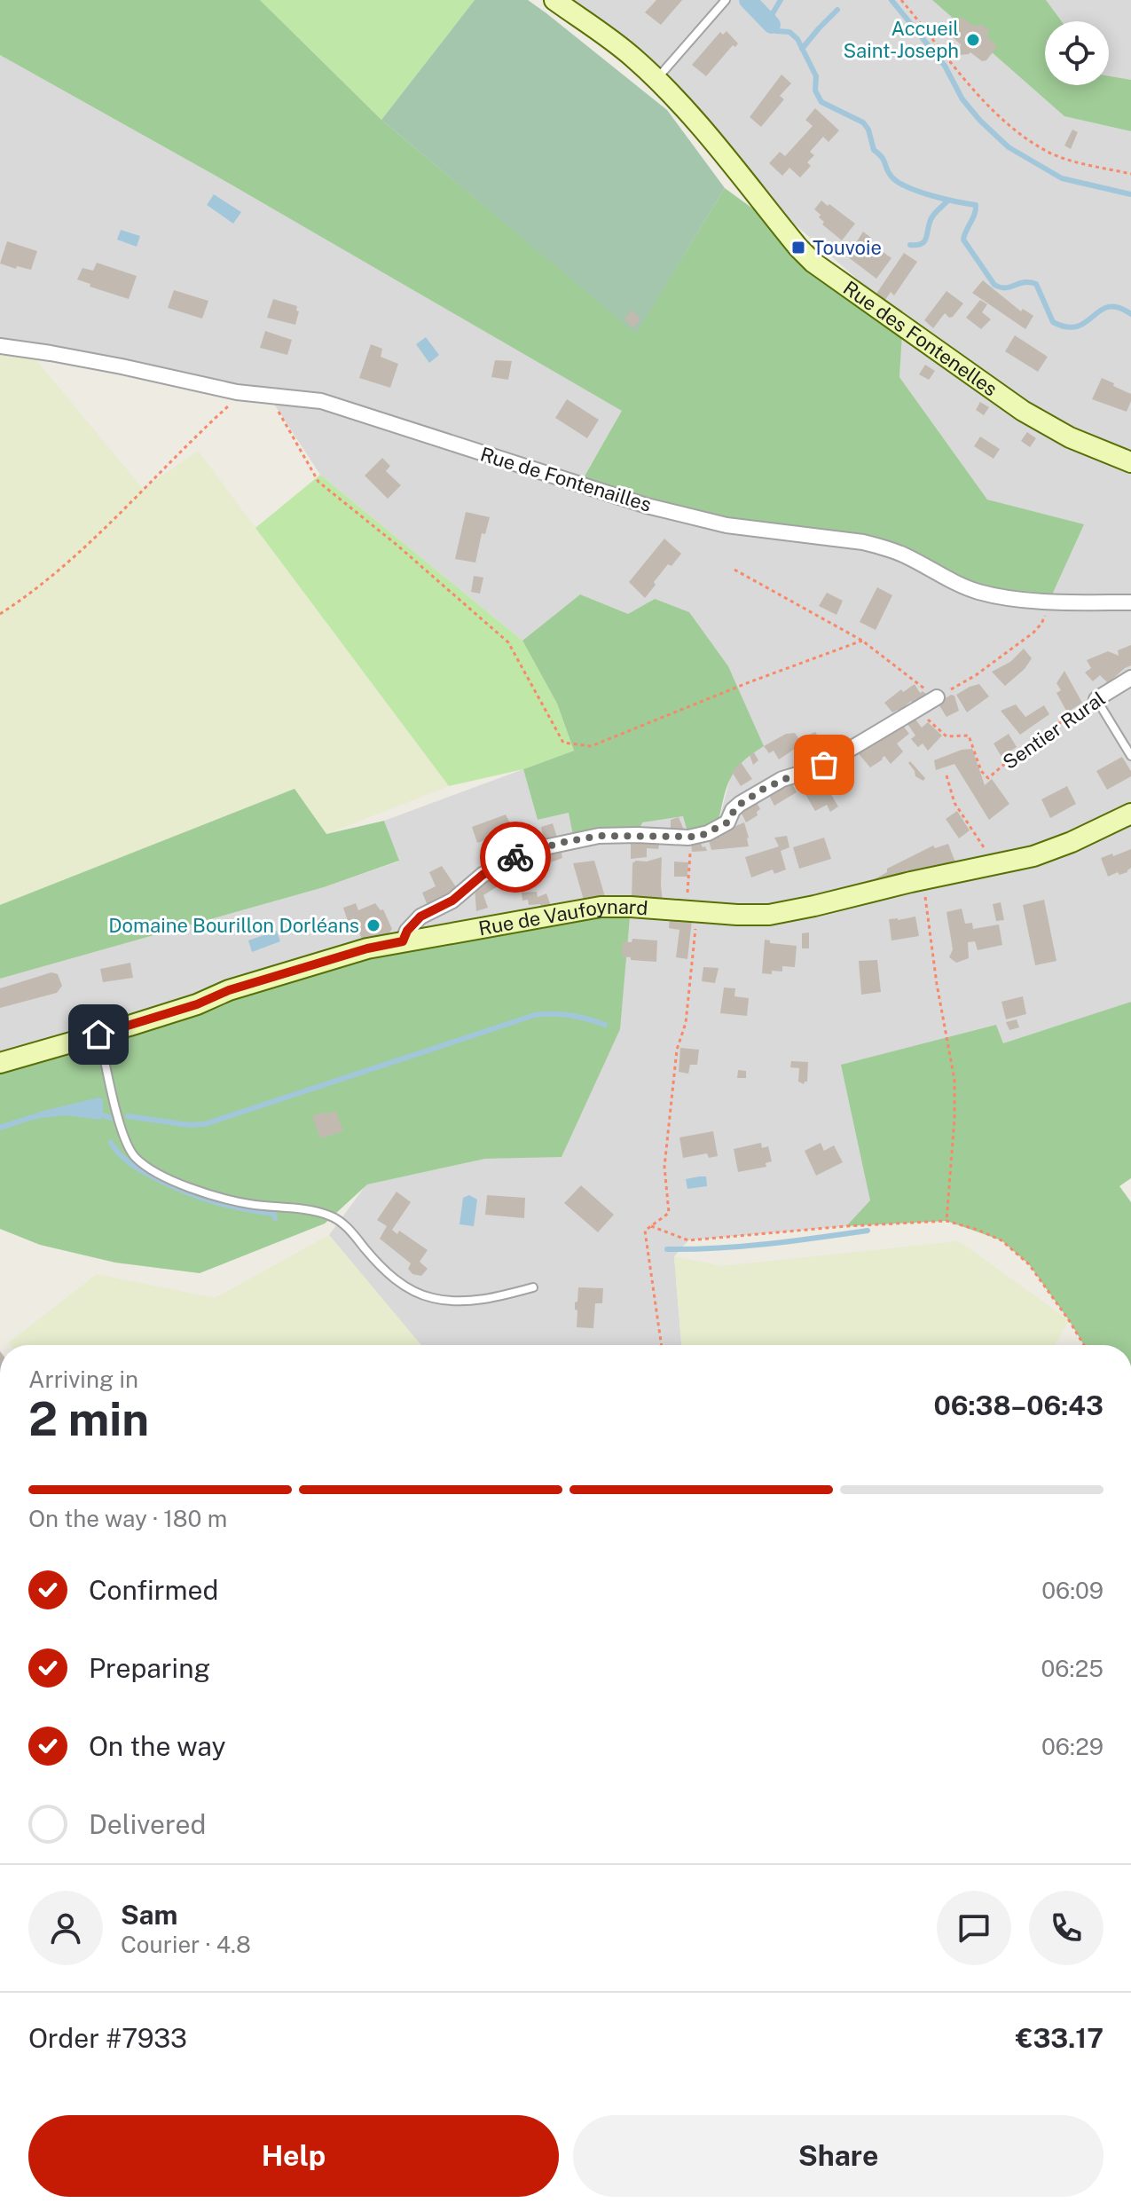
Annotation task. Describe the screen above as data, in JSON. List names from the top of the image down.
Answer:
{
  "streets": {
    "street": [
      "Rue des Fontenelles",
      "Rue de Fontenailles",
      "Sentier Rural",
      "Rue de Vaufoynard"
    ]
  },
  "places": {
    "other": ["Accueil Saint-Joseph", "Domaine Bourillon Dorléans"],
    "transit": ["Touvoie"]
  },
  "page": {
    "heading": ["2 min", "Arriving in", "06:38–06:43"],
    "panel": [
      "Sam",
      "Courier · 4.8",
      "Order #7933",
      "€33.17"
    ],
    "bar": "On the way · 180 m",
    "list": [
      ["Confirmed", "06:09"],
      ["Preparing", "06:25"],
      ["On the way", "06:29"],
      "Delivered"
    ],
    "buttons": ["Help", "Share"]
  }
}
